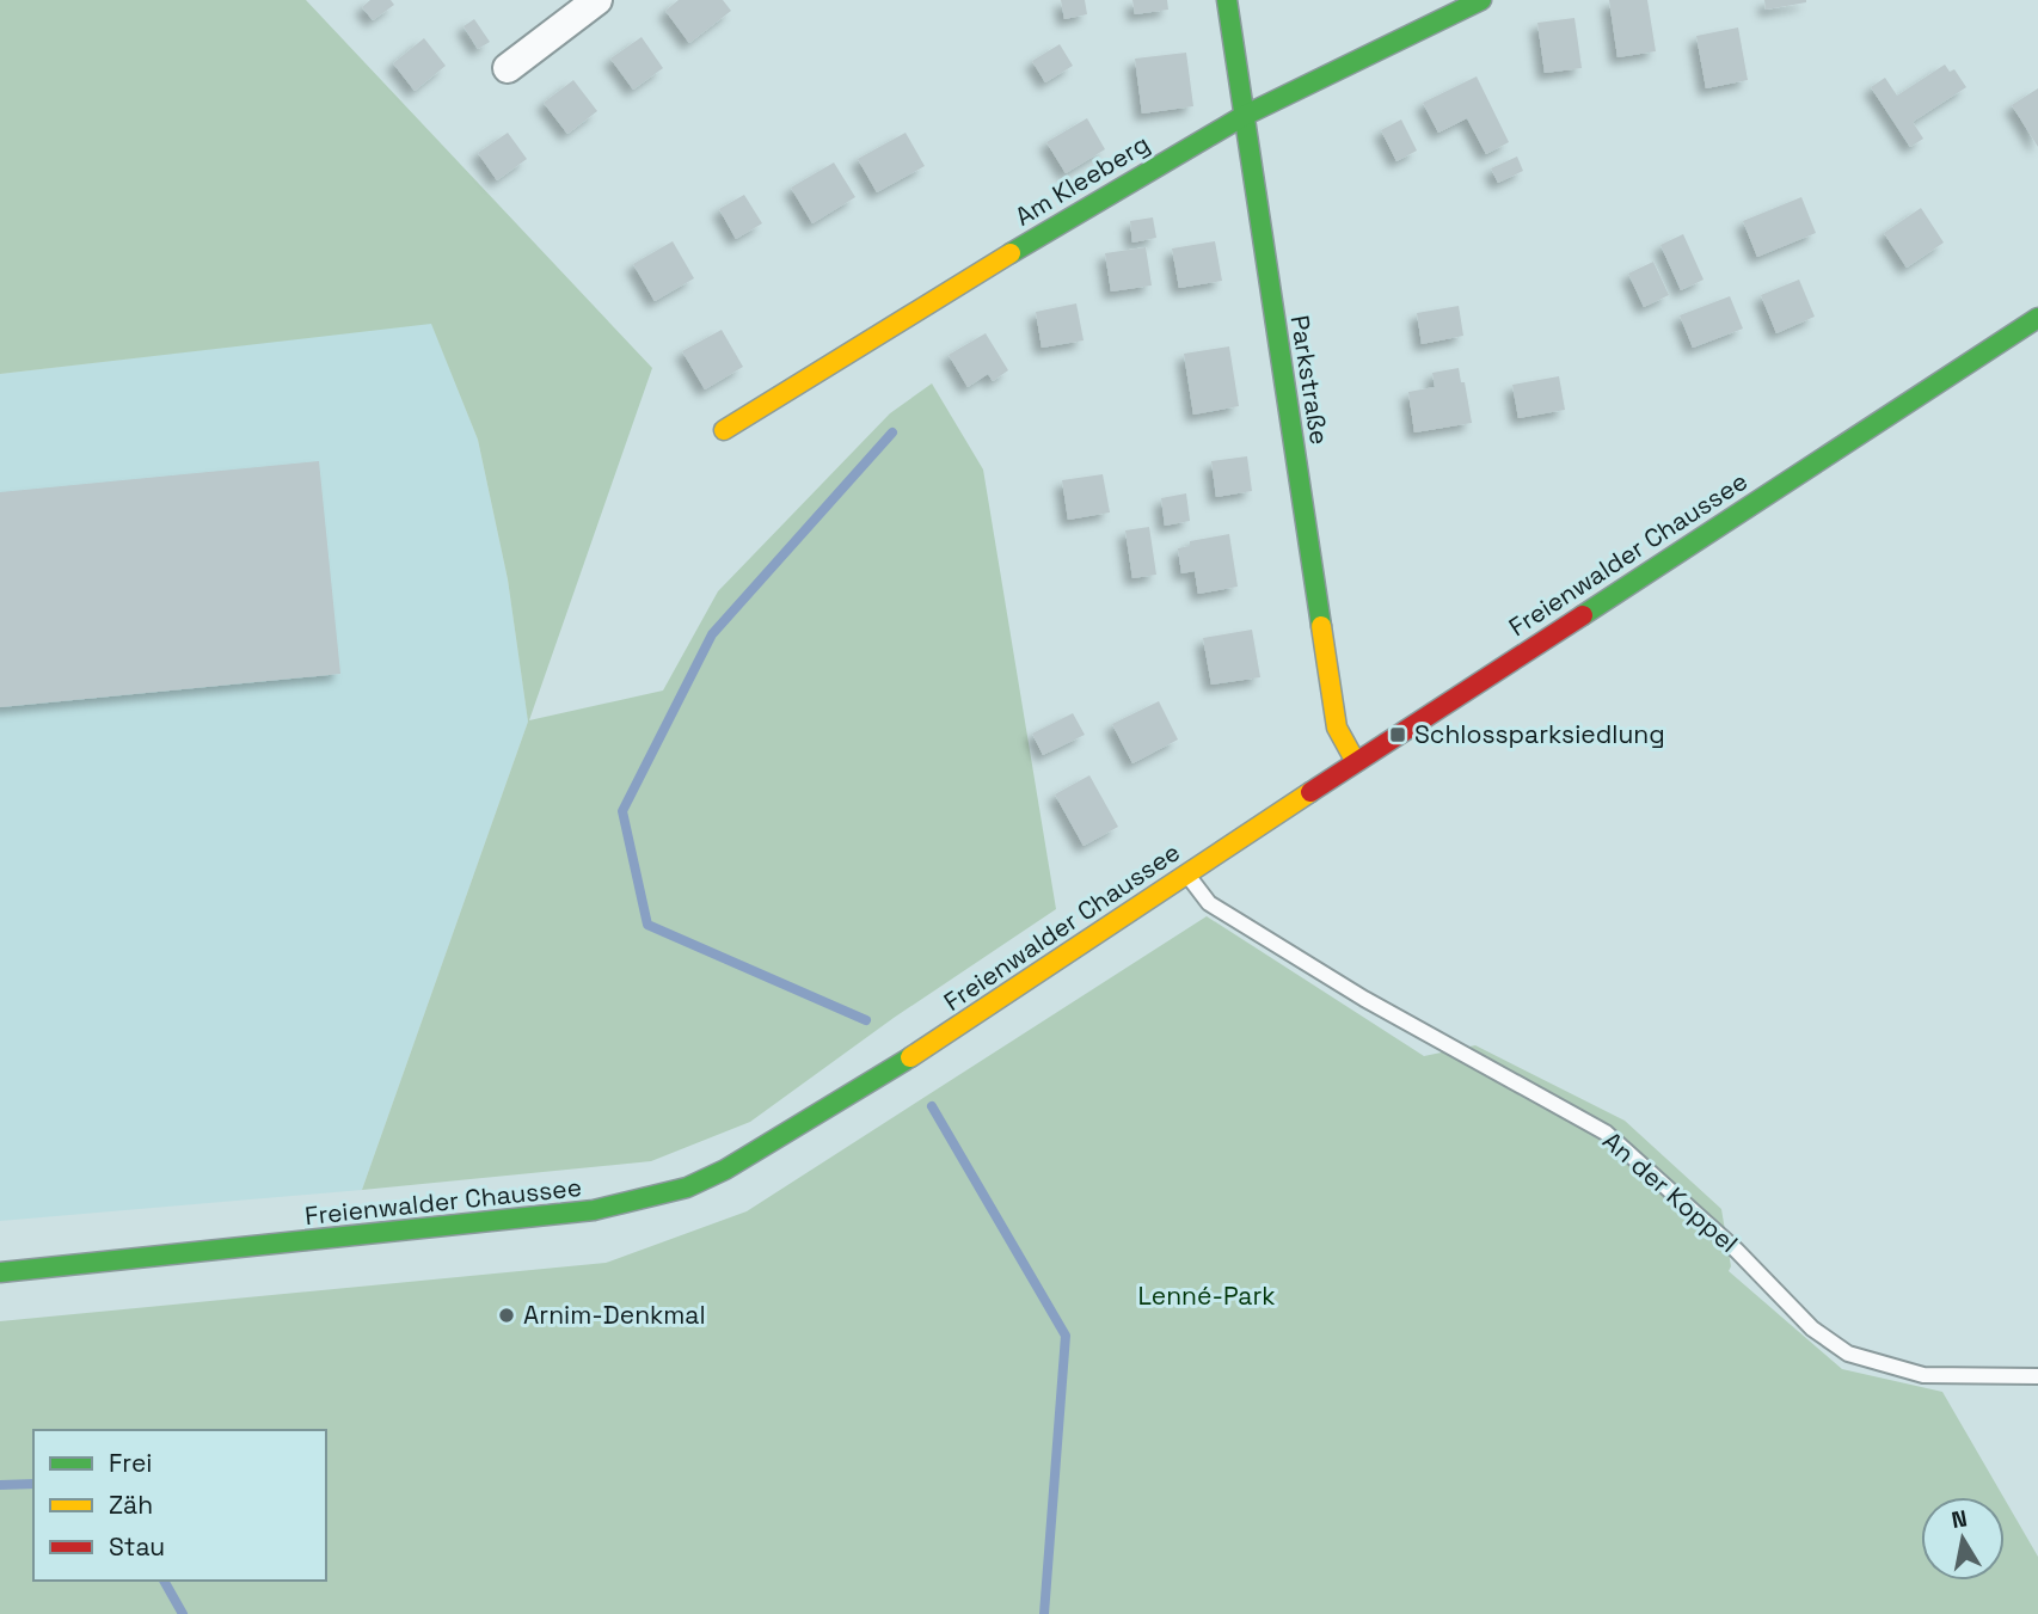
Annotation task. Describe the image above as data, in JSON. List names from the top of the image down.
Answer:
{
  "streets": {
    "main road": ["Am Kleeberg", "Parkstraße", "Freienwalder Chaussee"],
    "lane": ["An der Koppel"]
  },
  "crossings": [
    ["Am Kleeberg", "Parkstraße"],
    ["Parkstraße", "Freienwalder Chaussee"],
    ["Freienwalder Chaussee", "An der Koppel"]
  ],
  "parks": ["Lenné-Park"],
  "places": {
    "transit": ["Schlossparksiedlung"],
    "other": ["Arnim-Denkmal"]
  },
  "legend": ["Frei", "Zäh", "Stau"],
  "north": "top"
}
